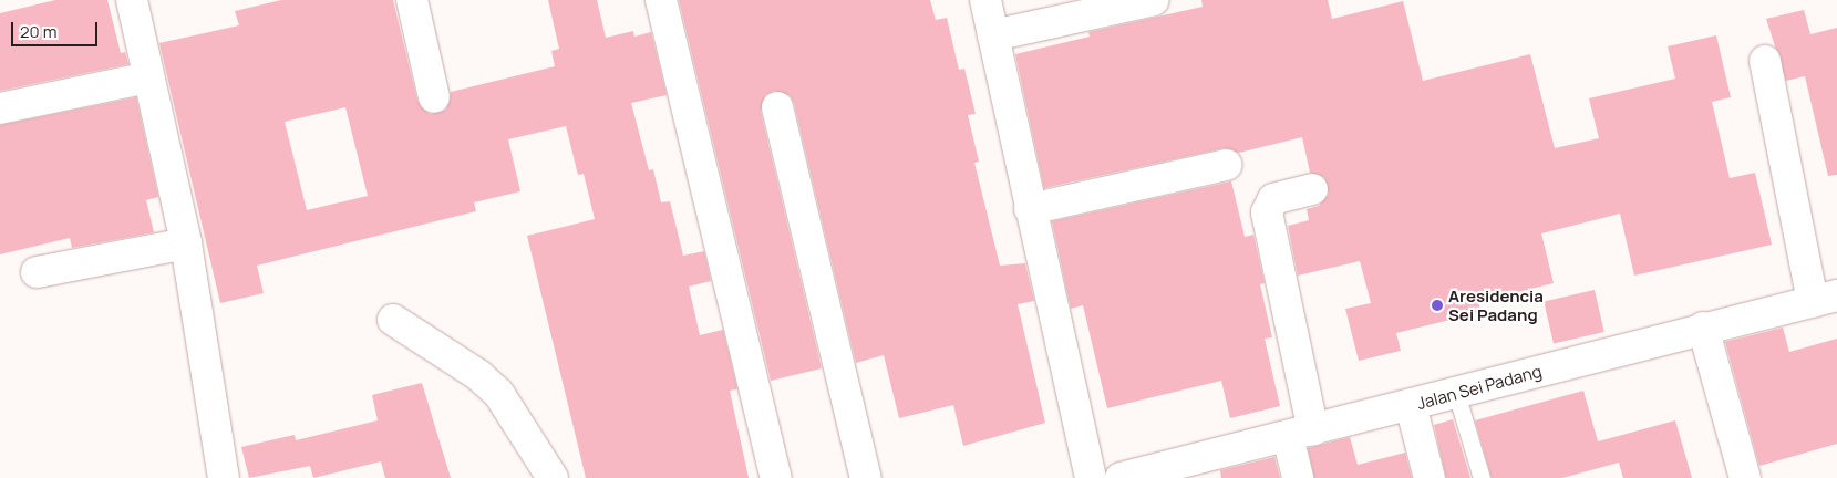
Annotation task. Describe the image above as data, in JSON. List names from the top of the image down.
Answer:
{
  "streets": {
    "street": ["Jalan Sei Padang"]
  },
  "places": ["Aresidencia Sei Padang"],
  "scale_bar": "20 m"
}
